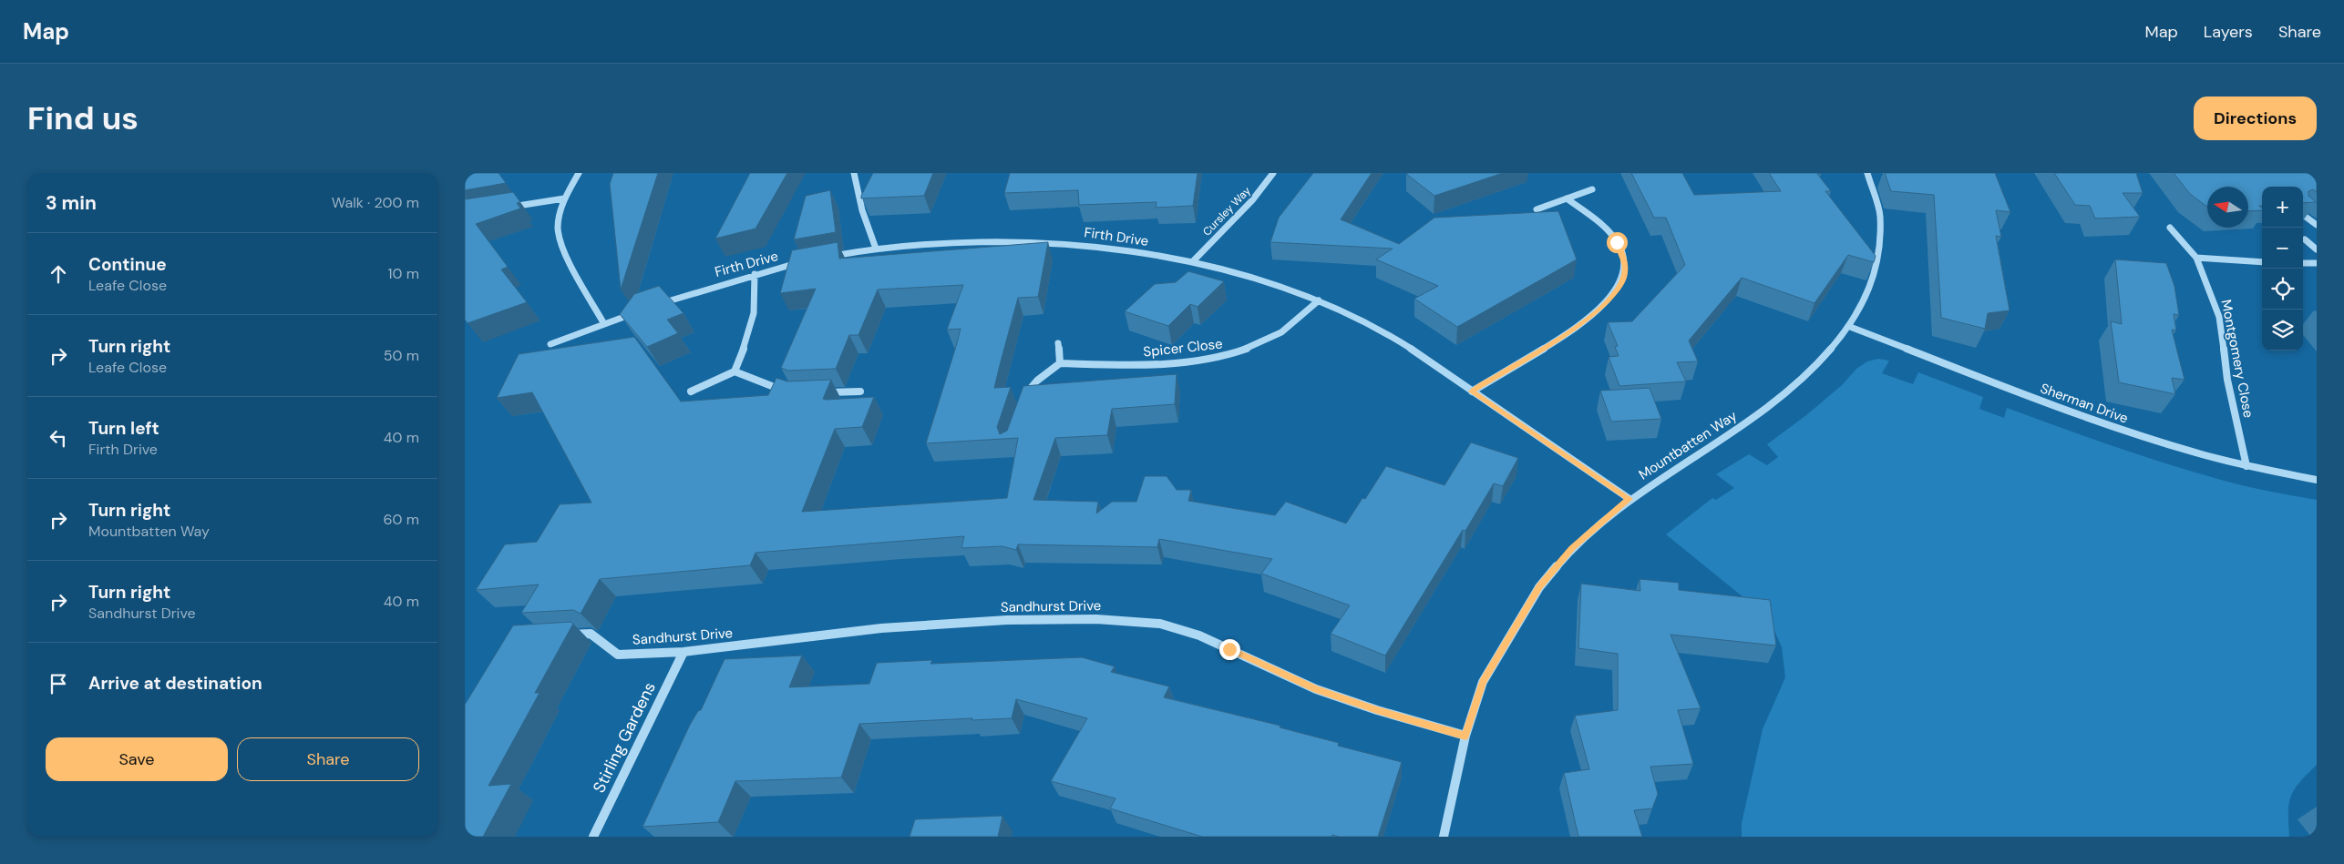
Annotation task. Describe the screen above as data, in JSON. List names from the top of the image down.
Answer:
{
  "streets": {
    "street": [
      "Cursley Way",
      "Firth Drive",
      "Spicer Close",
      "Montgomery Close",
      "Sherman Drive",
      "Mountbatten Way",
      "Sandhurst Drive",
      "Stirling Gardens"
    ]
  },
  "crossings": [
    ["Cursley Way", "Firth Drive"],
    ["Firth Drive", "Spicer Close"],
    ["Firth Drive", "Mountbatten Way"],
    ["Montgomery Close", "Sherman Drive"],
    ["Sherman Drive", "Mountbatten Way"],
    ["Mountbatten Way", "Sandhurst Drive"],
    ["Sandhurst Drive", "Stirling Gardens"]
  ],
  "north": "left",
  "page": {
    "header": "Map",
    "nav": ["Map", "Layers", "Share"],
    "buttons": [
      "Directions",
      ["Save", "Share"]
    ],
    "title": "Find us",
    "heading": ["3 min", "Walk · 200 m"],
    "map_buttons": ["+", "−"],
    "list": [
      ["Continue", "Leafe Close", "10 m"],
      ["Turn right", "Leafe Close", "50 m"],
      ["Turn left", "Firth Drive", "40 m"],
      ["Turn right", "Mountbatten Way", "60 m"],
      ["Turn right", "Sandhurst Drive", "40 m"],
      "Arrive at destination"
    ]
  }
}
